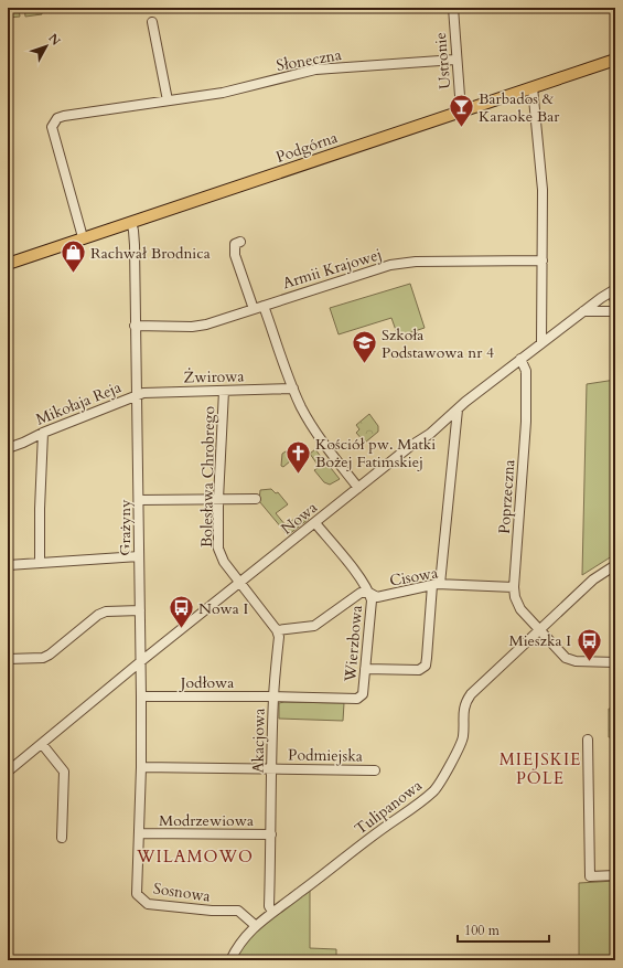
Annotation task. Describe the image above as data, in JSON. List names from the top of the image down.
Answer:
{
  "streets": {
    "main road": ["Podgórna"],
    "street": [
      "Słoneczna",
      "Ustronie",
      "Armii Krajowej",
      "Żwirowa",
      "Mikołaja Reja",
      "Bolesława Chrobrego",
      "Poprzeczna",
      "Nowa",
      "Grażyny",
      "Cisowa",
      "Wierzbowa",
      "Jodłowa",
      "Akacjowa",
      "Podmiejska",
      "Tulipanowa",
      "Modrzewiowa",
      "Sosnowa"
    ]
  },
  "crossings": [
    ["Słoneczna", "Ustronie"],
    ["Słoneczna", "Podgórna"],
    ["Ustronie", "Podgórna"],
    ["Podgórna", "Grażyny"],
    ["Armii Krajowej", "Grażyny"],
    ["Żwirowa", "Mikołaja Reja"],
    ["Żwirowa", "Bolesława Chrobrego"],
    ["Żwirowa", "Grażyny"],
    ["Mikołaja Reja", "Grażyny"],
    ["Bolesława Chrobrego", "Nowa"],
    ["Poprzeczna", "Nowa"],
    ["Poprzeczna", "Cisowa"],
    ["Poprzeczna", "Tulipanowa"],
    ["Nowa", "Grażyny"],
    ["Nowa", "Wierzbowa"],
    ["Grażyny", "Jodłowa"],
    ["Grażyny", "Podmiejska"],
    ["Grażyny", "Modrzewiowa"],
    ["Grażyny", "Sosnowa"],
    ["Cisowa", "Wierzbowa"],
    ["Cisowa", "Akacjowa"],
    ["Wierzbowa", "Jodłowa"],
    ["Wierzbowa", "Akacjowa"],
    ["Jodłowa", "Akacjowa"],
    ["Akacjowa", "Podmiejska"],
    ["Akacjowa", "Tulipanowa"],
    ["Akacjowa", "Modrzewiowa"],
    ["Tulipanowa", "Sosnowa"],
    ["Modrzewiowa", "Sosnowa"]
  ],
  "districts": ["MIEJSKIE POLE", "WILAMOWO"],
  "places": {
    "bar": ["Barbados & Karaoke Bar"],
    "shop": ["Rachwał Brodnica"],
    "school or university": ["Szkoła Podstawowa nr 4"],
    "church": ["Kościół pw. Matki Bożej Fatimskiej"],
    "bus stop": ["Nowa I", "Mieszka I"]
  },
  "scale_bar": "100 m",
  "north": "top right"
}
